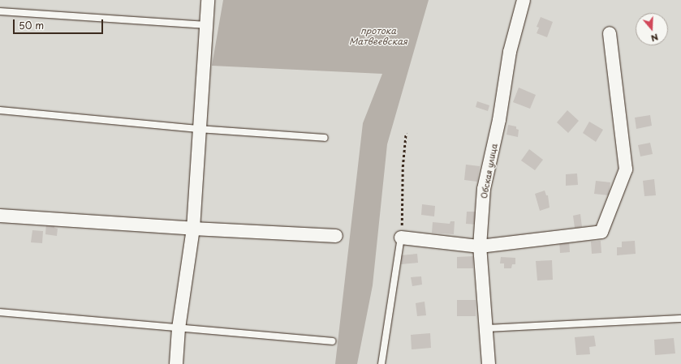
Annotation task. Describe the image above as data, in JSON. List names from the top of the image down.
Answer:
{
  "streets": {
    "street": ["Обская улица"]
  },
  "water": ["протока Матвеевская"],
  "scale_bar": "50 m",
  "north": "bottom"
}
